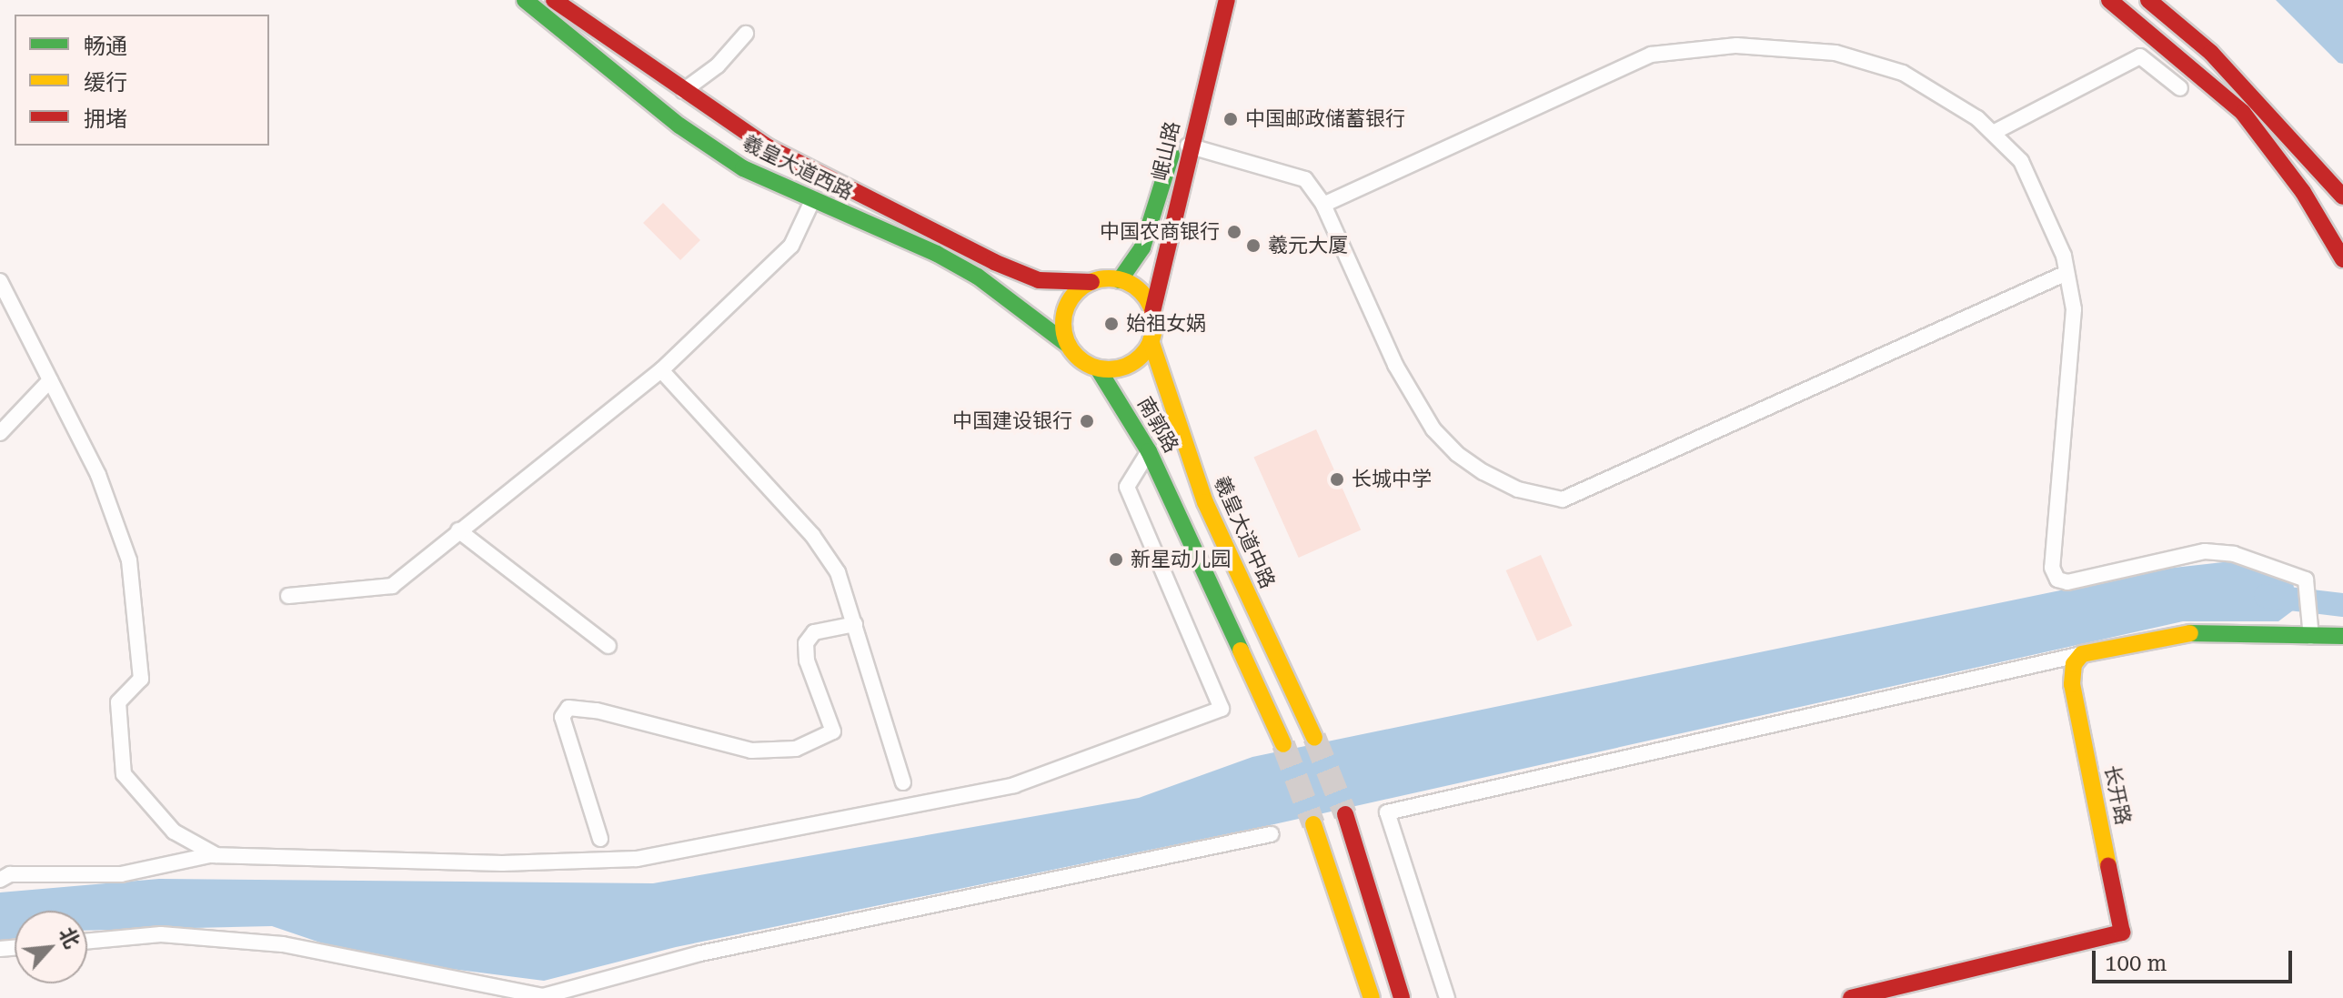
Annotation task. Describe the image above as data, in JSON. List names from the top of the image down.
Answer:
{
  "streets": {
    "main road": [
      "岷山路",
      "羲皇大道西路",
      "南郭路",
      "羲皇大道中路",
      "长开路"
    ]
  },
  "crossings": [
    ["岷山路", "羲皇大道西路"],
    ["岷山路", "南郭路"],
    ["岷山路", "羲皇大道中路"],
    ["羲皇大道西路", "南郭路"],
    ["羲皇大道西路", "羲皇大道中路"],
    ["南郭路", "羲皇大道中路"]
  ],
  "places": [
    "中国邮政储蓄银行",
    "中国农商银行",
    "羲元大厦",
    "始祖女娲",
    "中国建设银行",
    "长城中学",
    "新星动儿园"
  ],
  "legend": ["畅通", "缓行", "拥堵"],
  "scale_bar": "100 m",
  "north": "top right"
}
